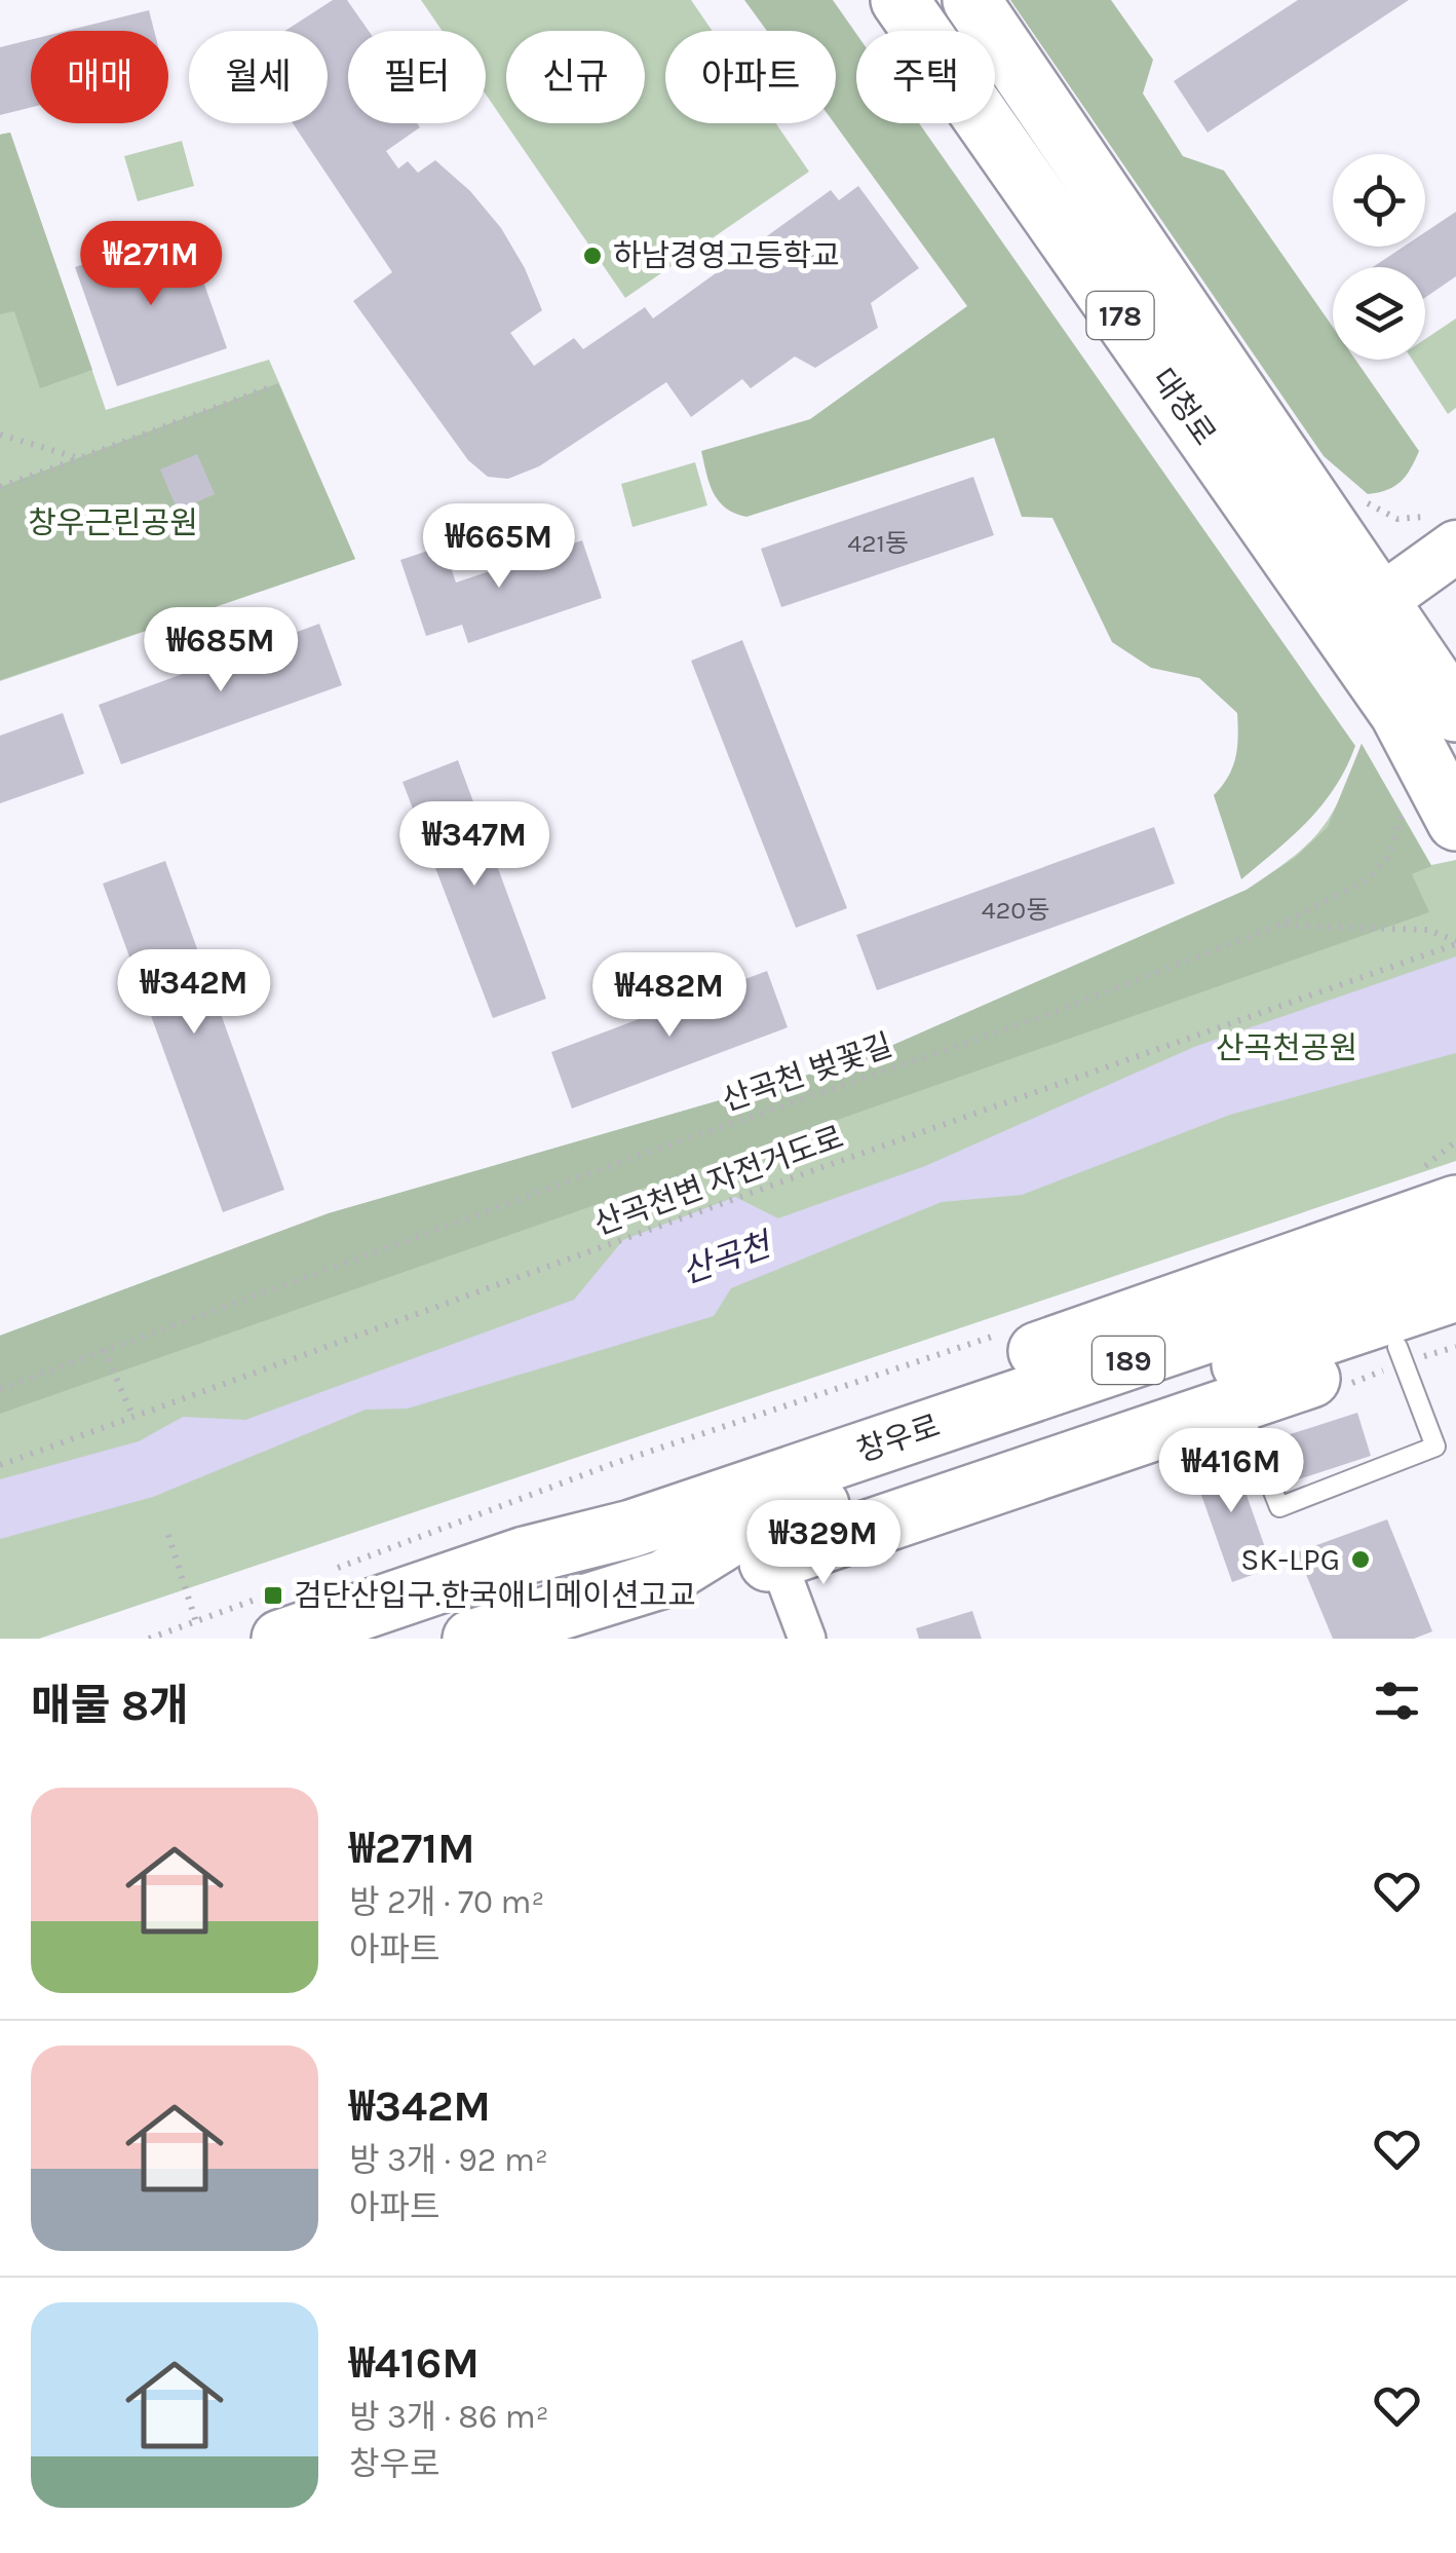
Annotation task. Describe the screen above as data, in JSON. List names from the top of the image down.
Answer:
{
  "streets": {
    "main road": [
      "178",
      "대청로",
      "189",
      "창우로"
    ],
    "path": ["산곡천 벚꽃길", "산곡천변 자전거도로"]
  },
  "water": ["산곡천"],
  "parks": ["창우근린공원", "산곡천공원"],
  "places": {
    "other": ["하남경영고등학교", "SK-LPG"],
    "transit": ["검단산입구.한국애니메이션고교"]
  },
  "house_numbers": ["421동", "420동"],
  "page": {
    "chip": [
      "매매",
      "월세",
      "필터",
      "신규",
      "아파트",
      "주택"
    ],
    "price": [
      "₩271M",
      "₩665M",
      "₩685M",
      "₩347M",
      "₩342M",
      "₩482M",
      "₩416M",
      "₩329M"
    ],
    "heading": "매물 8개",
    "list": [
      {
        "name": "₩271M",
        "note": "방 2개 · 70 m² · 아파트"
      },
      {
        "name": "₩342M",
        "note": "방 3개 · 92 m² · 아파트"
      },
      {
        "name": "₩416M",
        "note": "방 3개 · 86 m² · 창우로"
      }
    ]
  }
}
